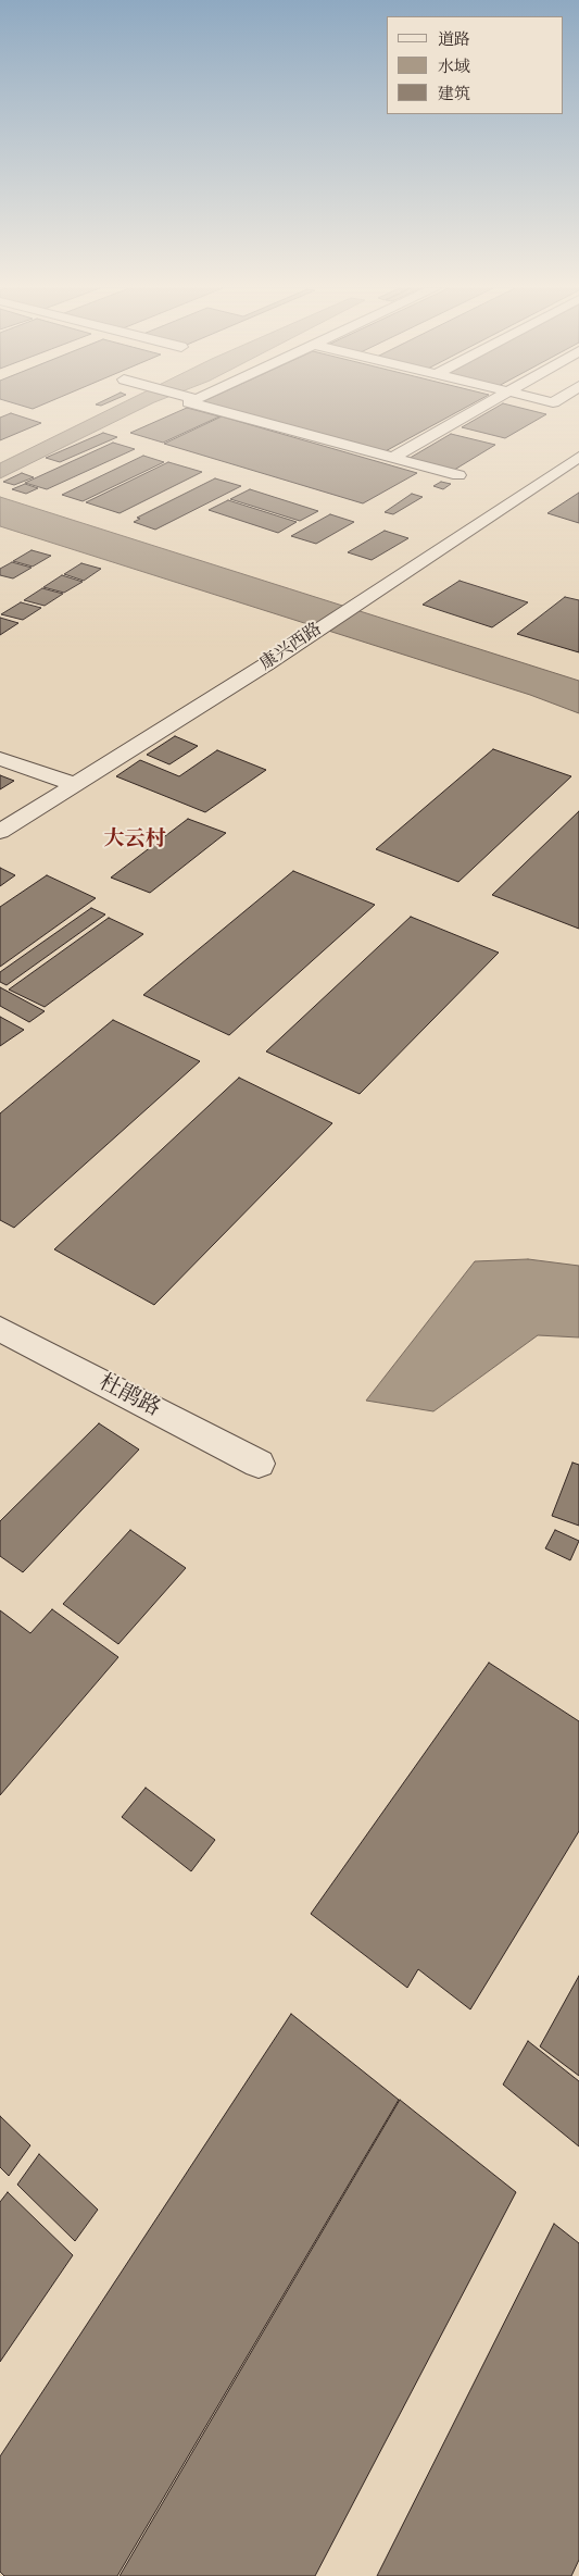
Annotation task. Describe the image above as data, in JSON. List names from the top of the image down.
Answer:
{
  "streets": {
    "street": ["康兴西路", "杜鹃路"]
  },
  "districts": ["大云村"],
  "legend": ["道路", "水域", "建筑"]
}
